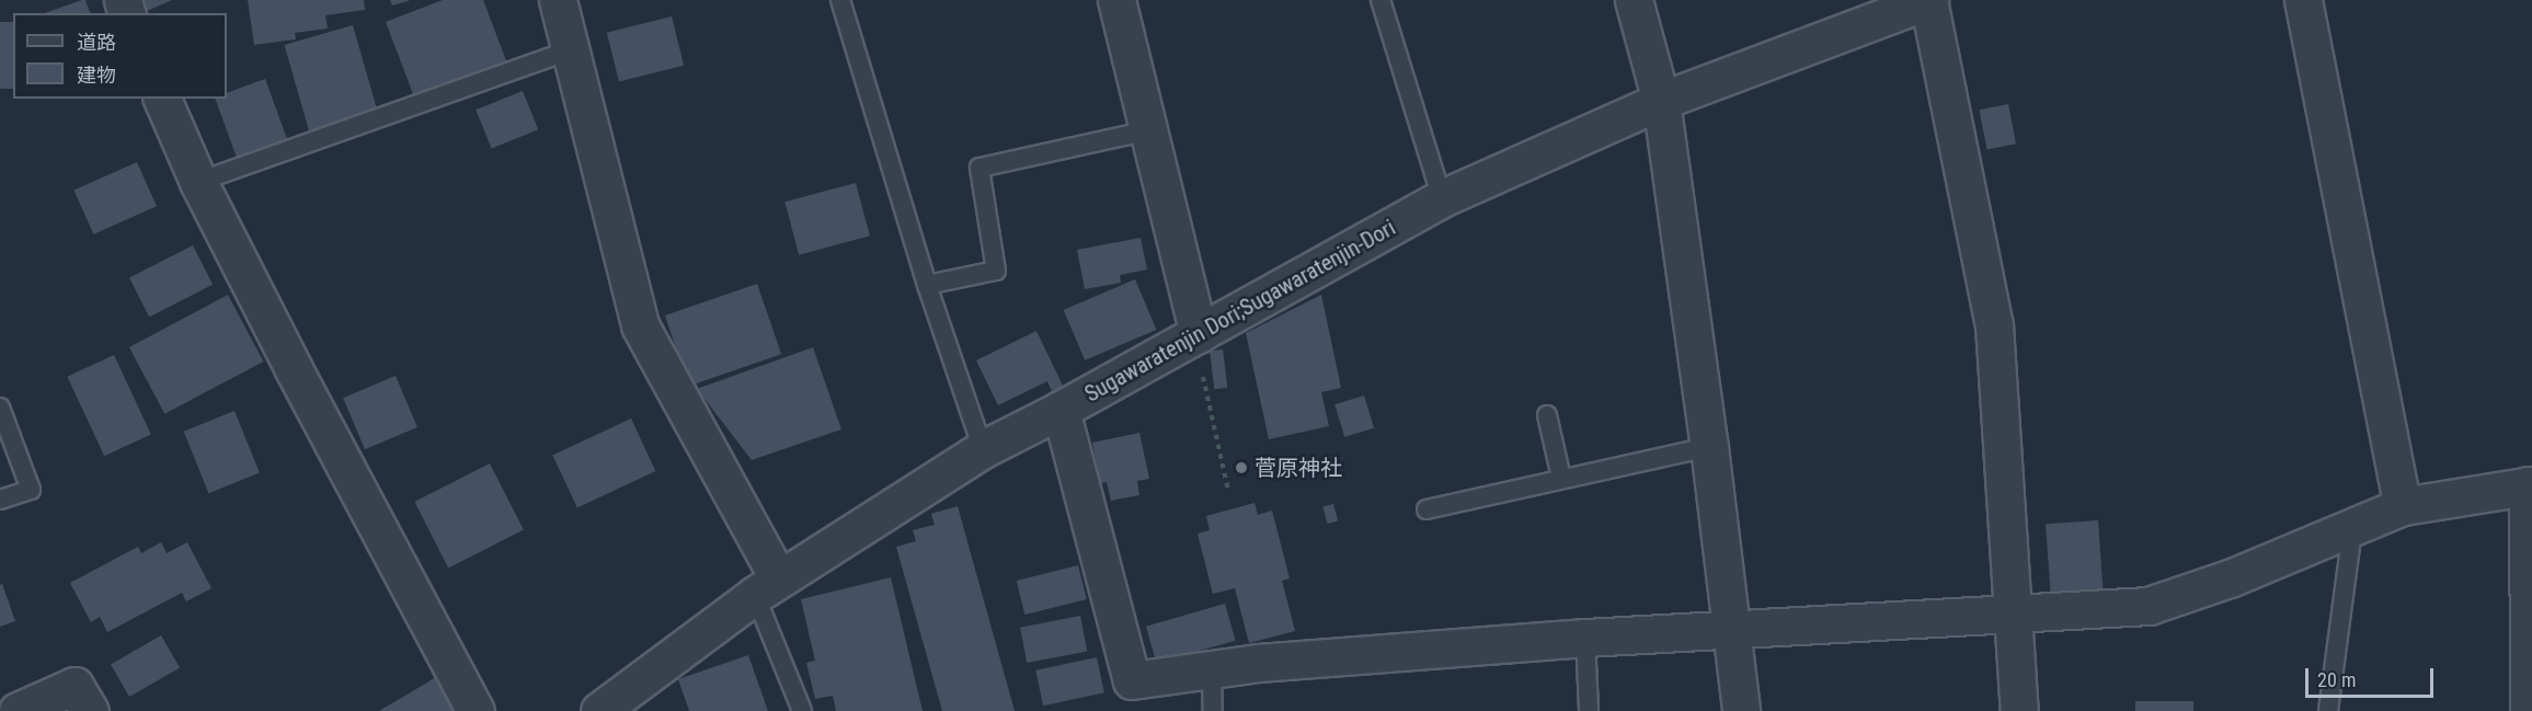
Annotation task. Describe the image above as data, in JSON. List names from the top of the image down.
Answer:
{
  "streets": {
    "street": ["Sugawaratenjin Dori;Sugawaratenjin-Dori"]
  },
  "places": ["菅原神社"],
  "legend": ["道路", "建物"],
  "scale_bar": "20 m"
}
